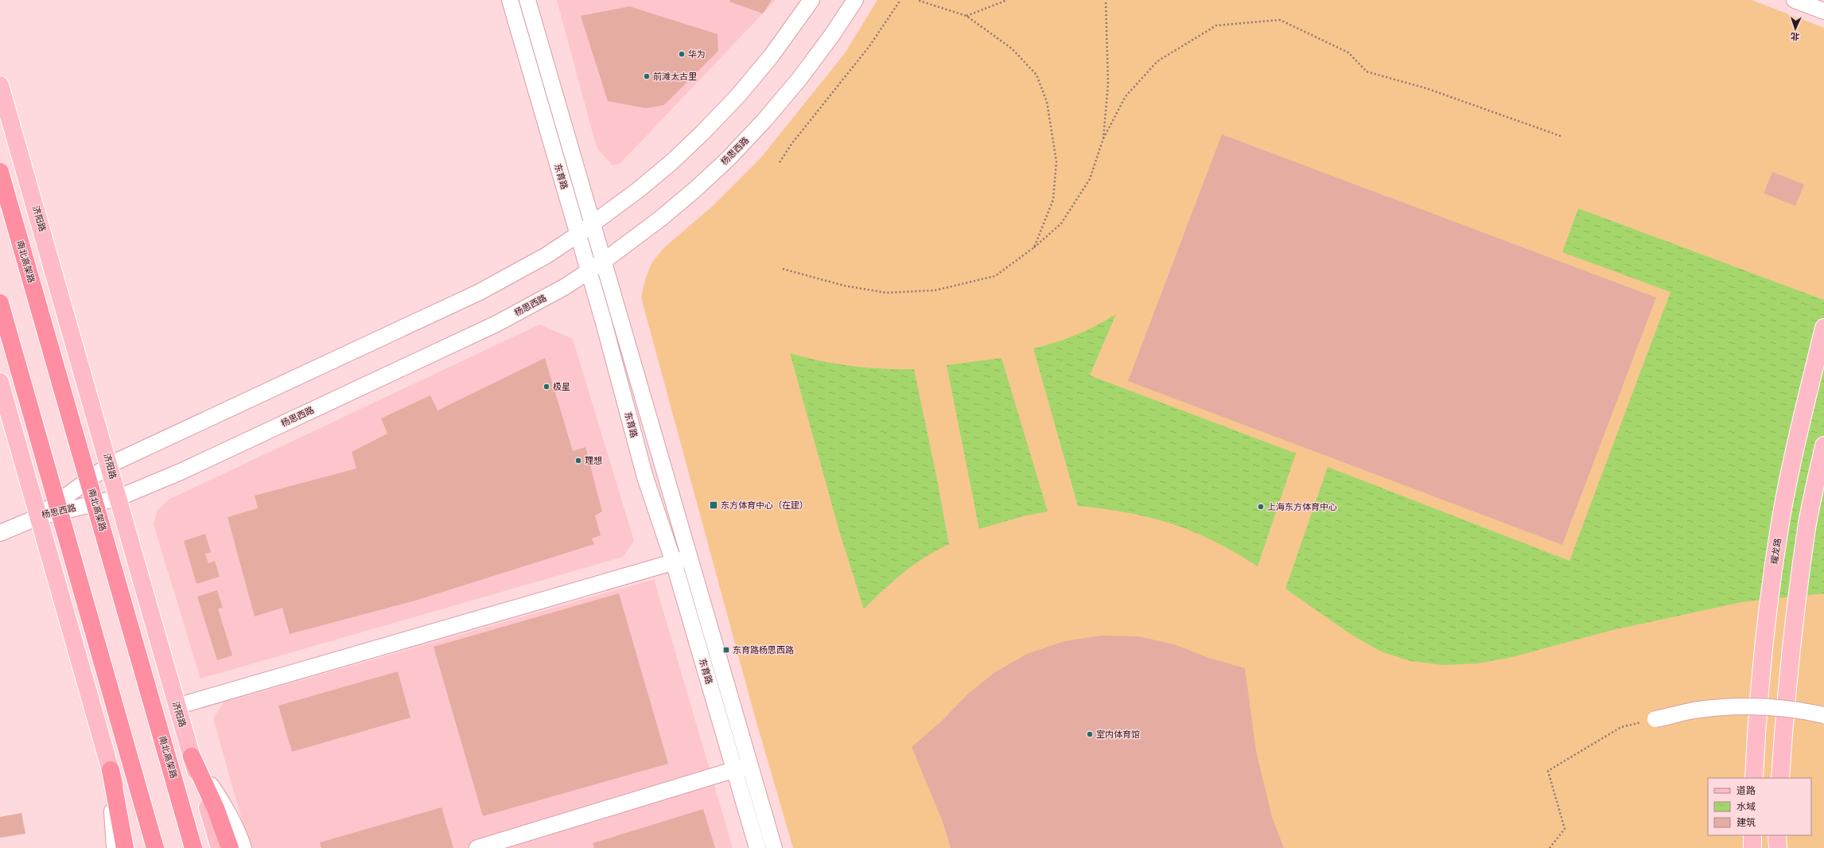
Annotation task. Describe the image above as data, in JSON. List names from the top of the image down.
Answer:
{
  "streets": {
    "highway": ["南北高架路"],
    "main road": ["济阳路", "耀龙路"],
    "street": ["杨思西路", "东育路"]
  },
  "crossings": [
    ["杨思西路", "东育路"],
    ["杨思西路", "济阳路"]
  ],
  "places": {
    "other": [
      "华为",
      "前滩太古里",
      "极星",
      "理想",
      "上海东方体育中心",
      "室内体育馆"
    ],
    "transit": ["东方体育中心（在建）", "东育路杨思西路"]
  },
  "legend": ["道路", "水域", "建筑"],
  "north": "bottom"
}
